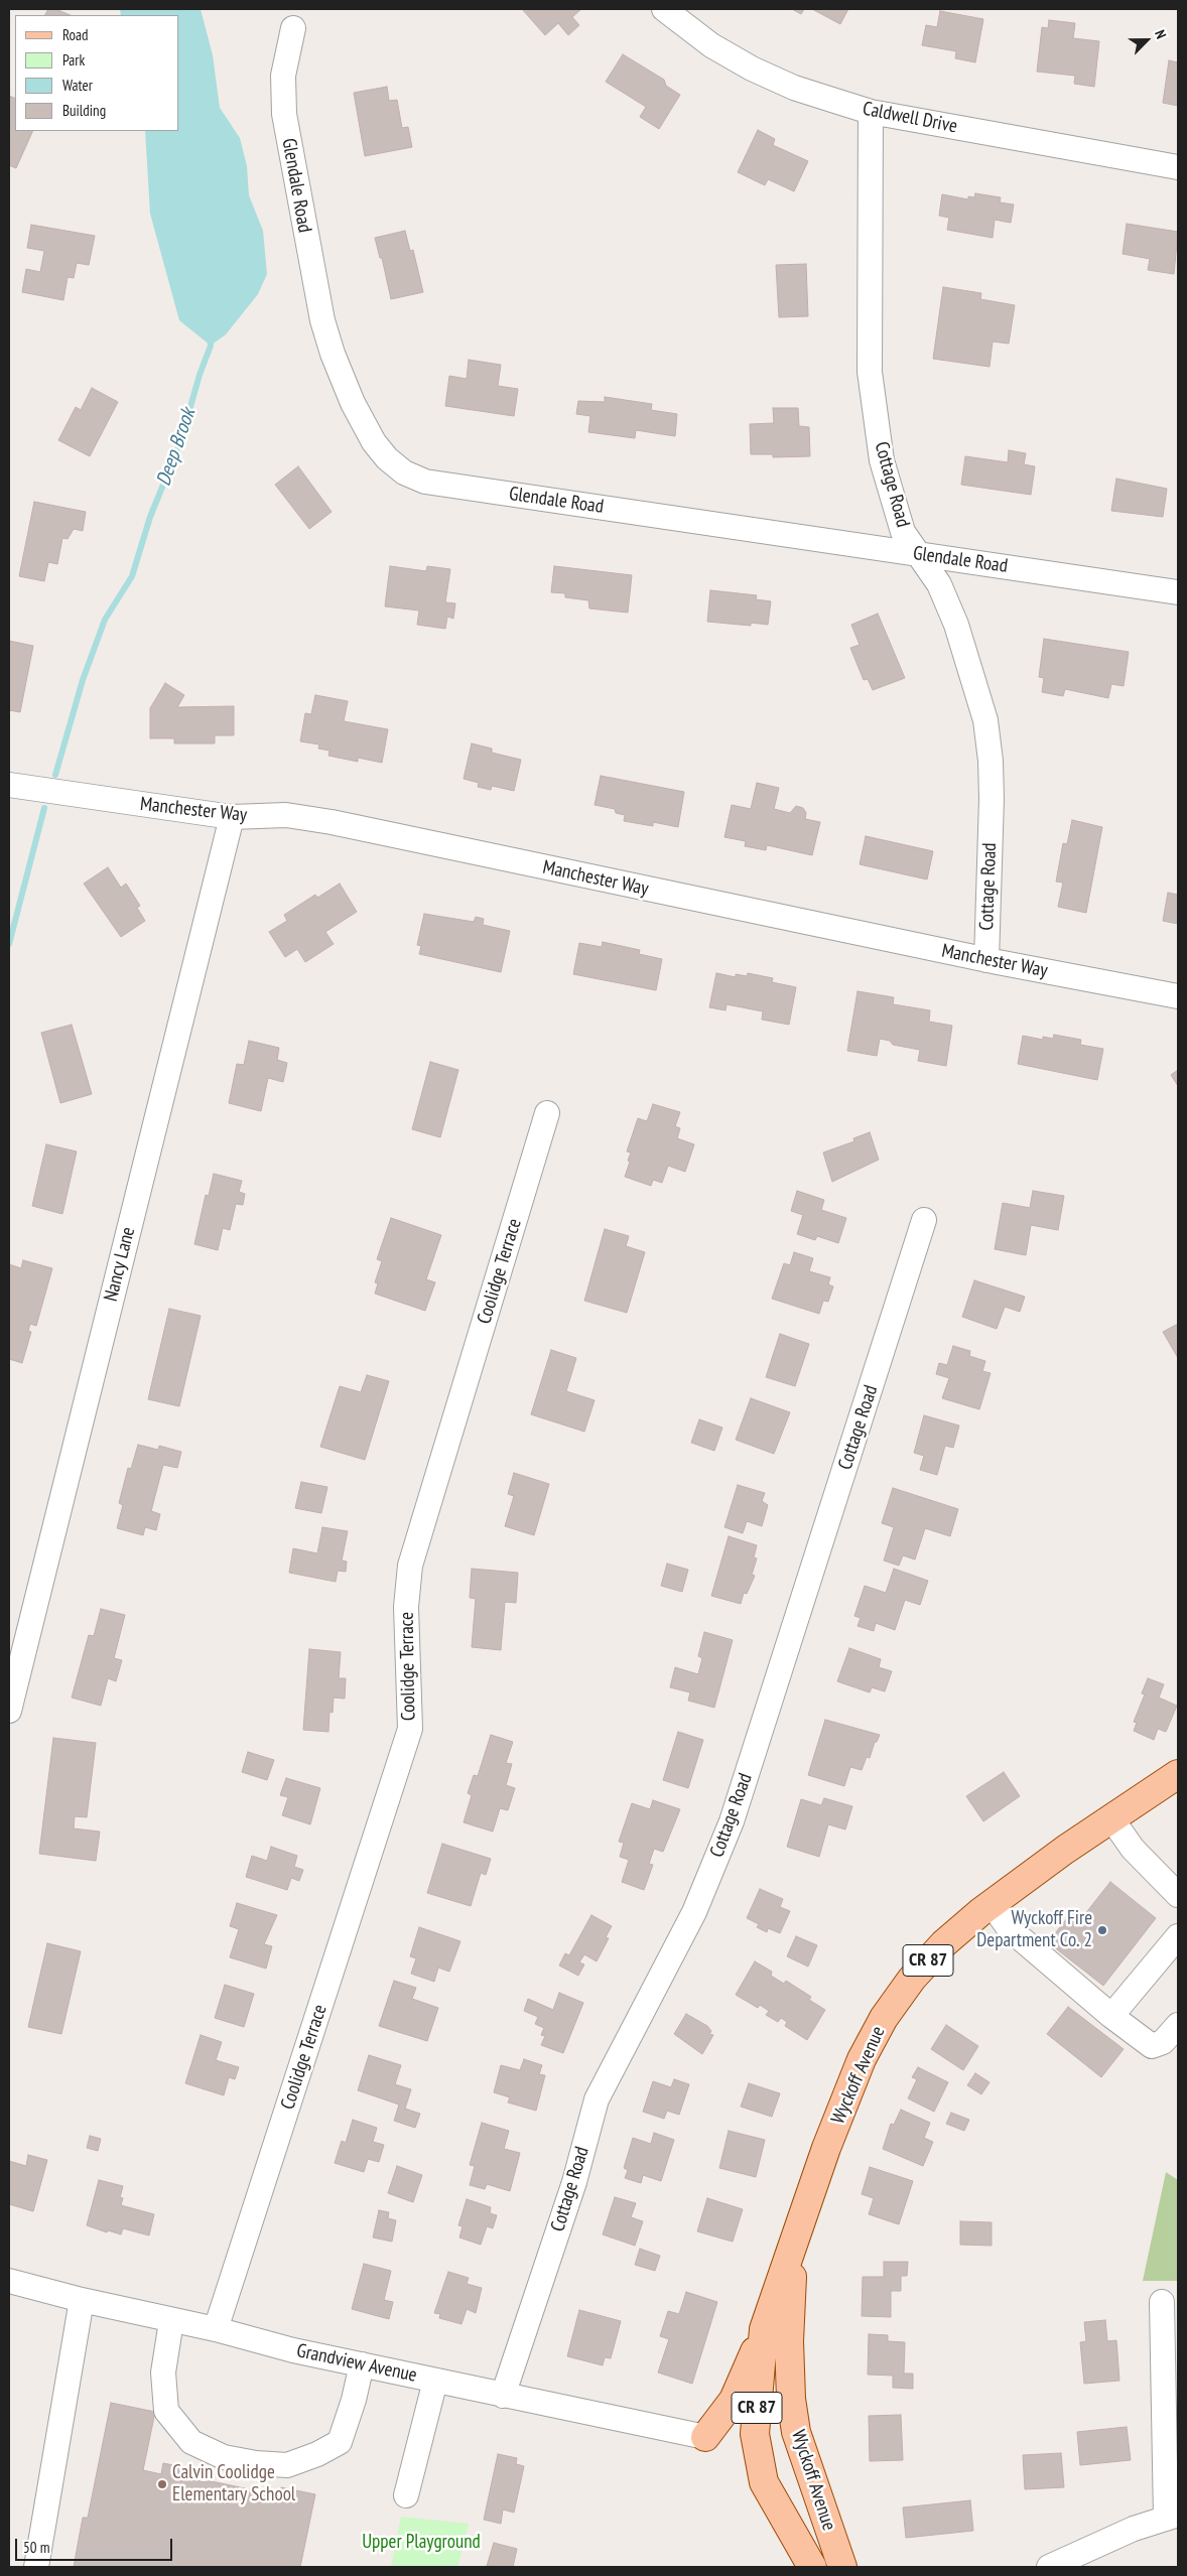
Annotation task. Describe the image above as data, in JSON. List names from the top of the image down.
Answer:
{
  "streets": {
    "main road": ["CR 87", "Wyckoff Avenue"],
    "street": [
      "Caldwell Drive",
      "Glendale Road",
      "Cottage Road",
      "Manchester Way",
      "Nancy Lane",
      "Coolidge Terrace",
      "Grandview Avenue"
    ]
  },
  "crossings": [
    ["Caldwell Drive", "Cottage Road"],
    ["Glendale Road", "Cottage Road"],
    ["Cottage Road", "Manchester Way"],
    ["Cottage Road", "Grandview Avenue"],
    ["Manchester Way", "Nancy Lane"],
    ["Coolidge Terrace", "Grandview Avenue"]
  ],
  "water": ["Deep Brook"],
  "parks": ["Upper Playground"],
  "places": ["Wyckoff Fire Department Co. 2", "Calvin Coolidge Elementary School"],
  "legend": [
    "Road",
    "Park",
    "Water",
    "Building"
  ],
  "scale_bar": "50 m",
  "north": "top right"
}
